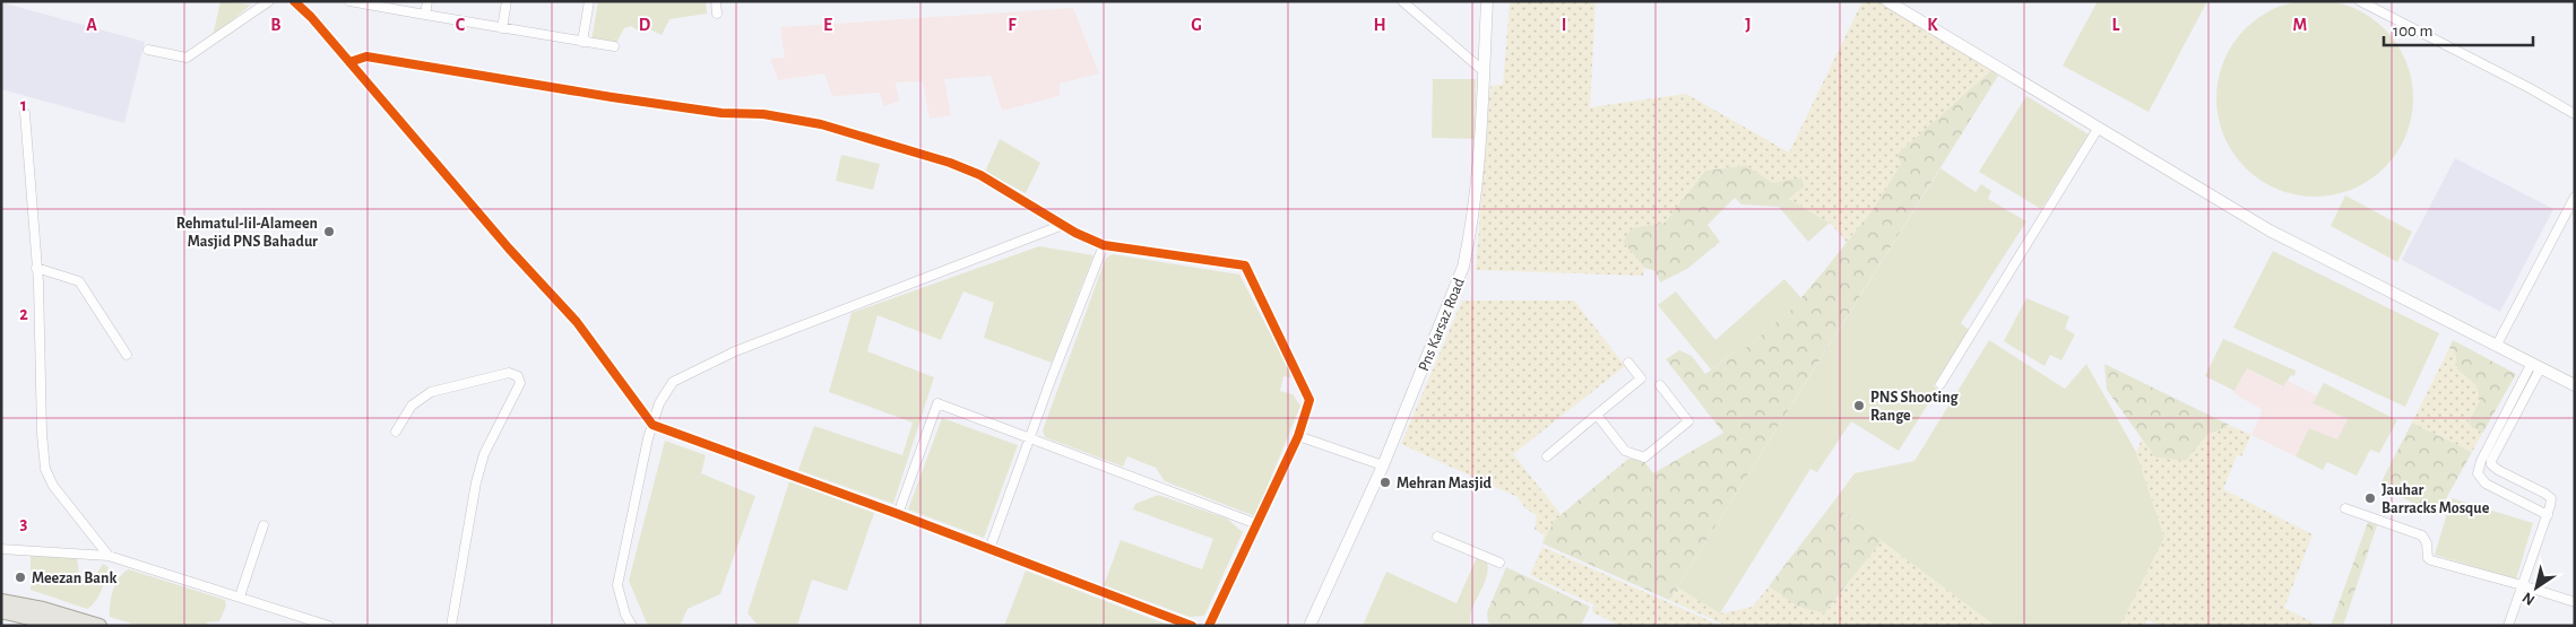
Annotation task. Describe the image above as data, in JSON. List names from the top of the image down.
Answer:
{
  "streets": {
    "street": ["Pns Karsaz Road"]
  },
  "places": [
    "Rehmatul-lil-Alameen Masjid PNS Bahadur",
    "PNS Shooting Range",
    "Mehran Masjid",
    "Jauhar Barracks Mosque",
    "Meezan Bank"
  ],
  "scale_bar": "100 m",
  "north": "bottom left",
  "grid": {
    "columns": [
      "A",
      "B",
      "C",
      "D",
      "E",
      "F",
      "G",
      "H",
      "I",
      "J",
      "K",
      "L",
      "M"
    ],
    "rows": ["1", "2", "3"]
  }
}
